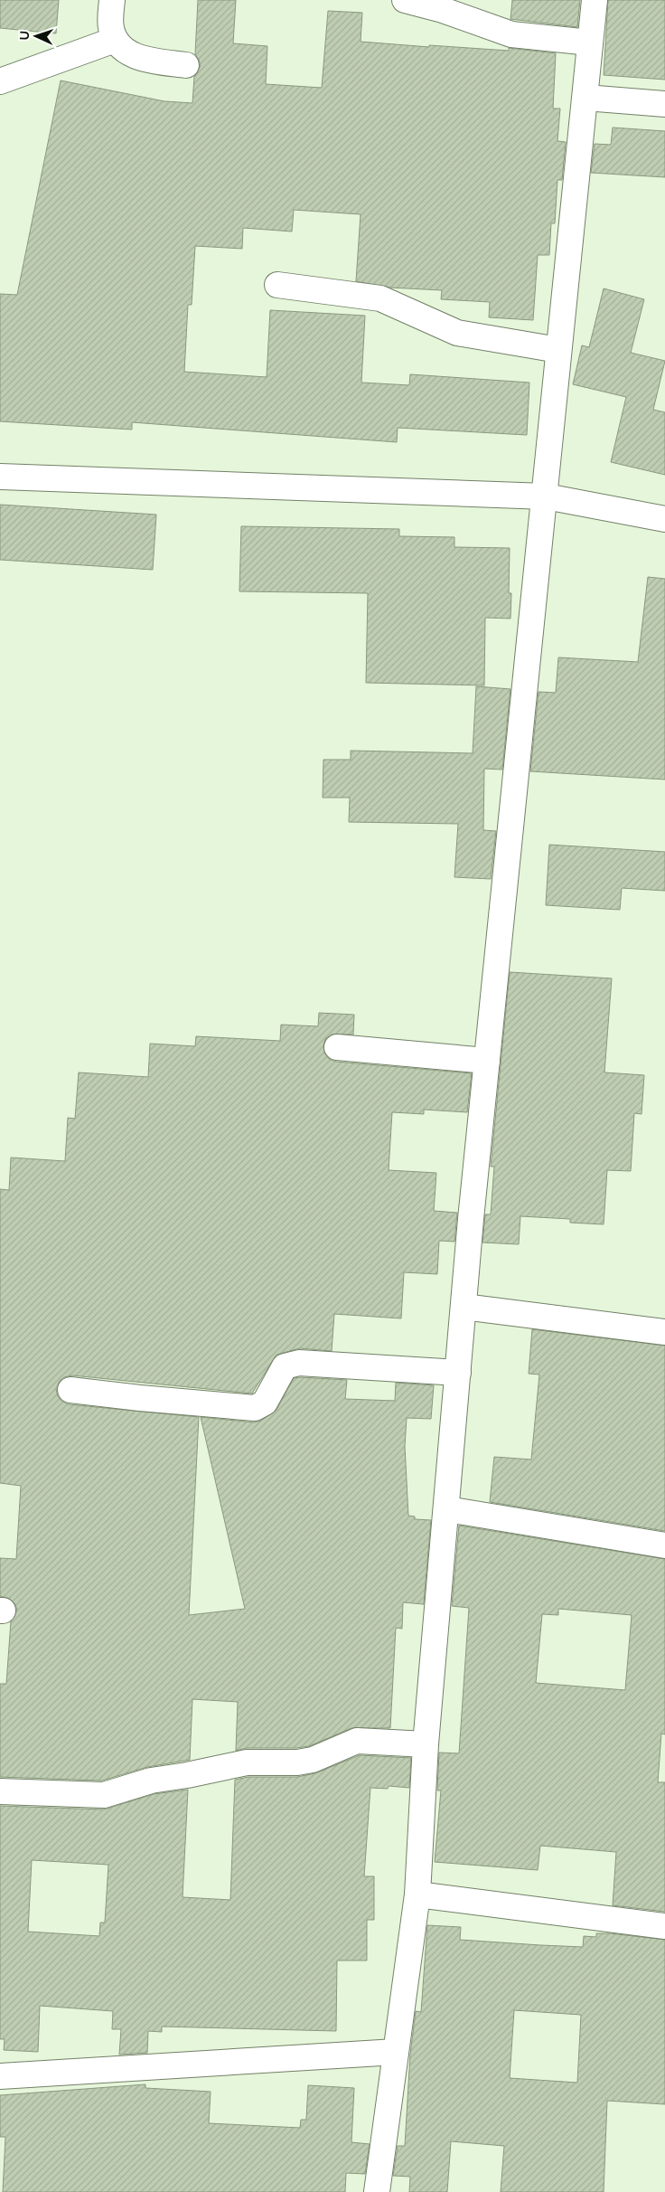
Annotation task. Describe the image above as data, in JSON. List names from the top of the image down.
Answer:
{
  "north": "left"
}
